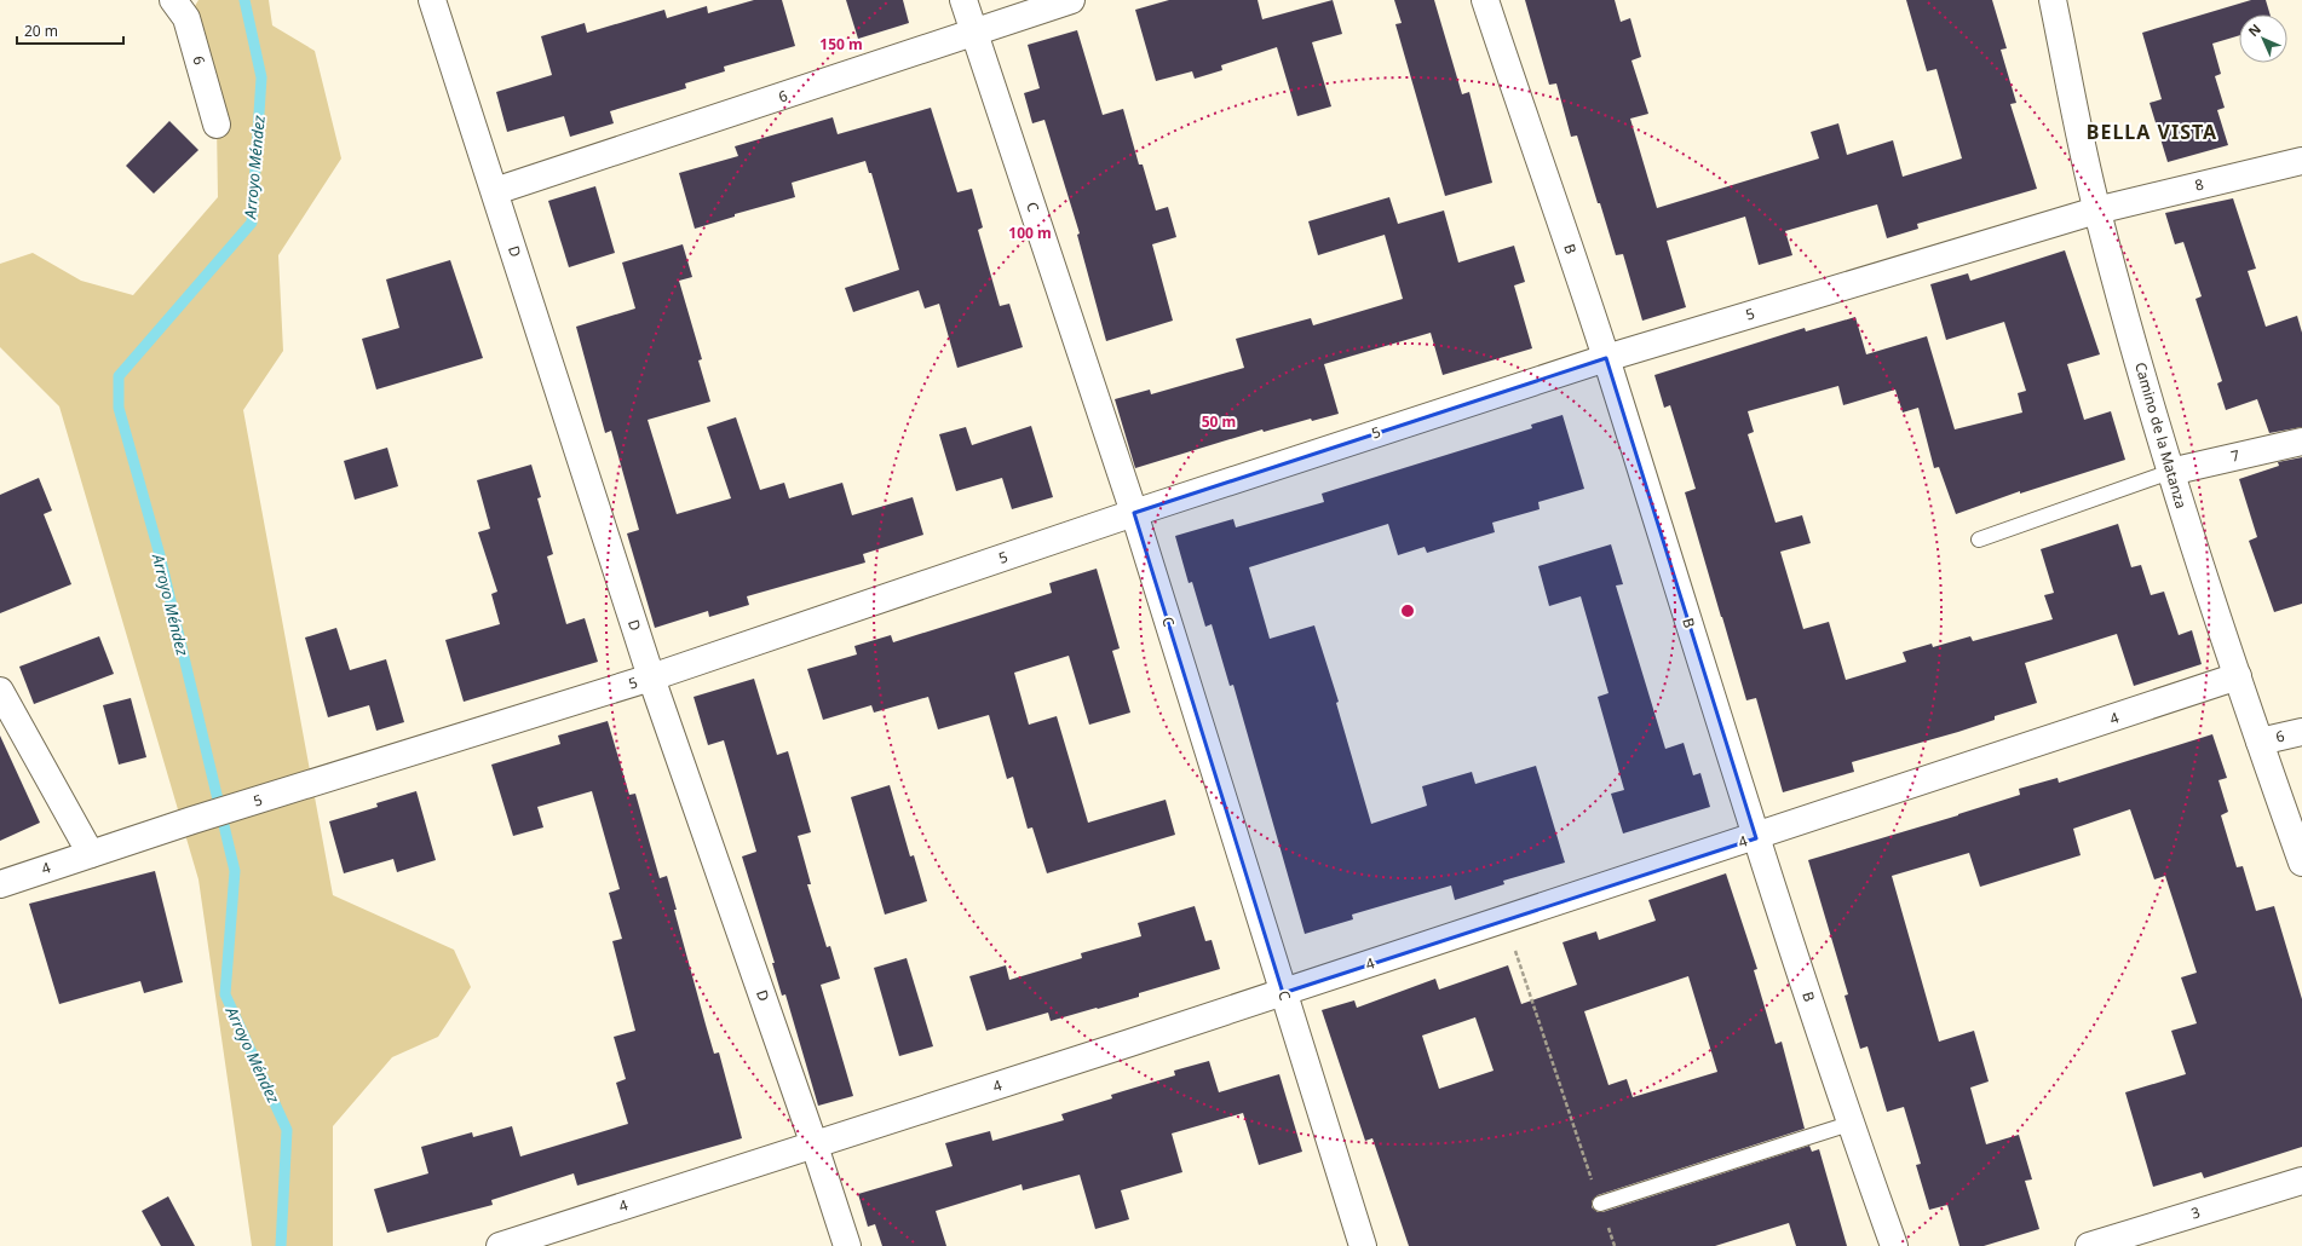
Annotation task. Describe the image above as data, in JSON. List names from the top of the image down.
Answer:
{
  "streets": {
    "street": [
      "6",
      "8",
      "C",
      "B",
      "D",
      "5",
      "Camino de la Matanza",
      "7",
      "4",
      "3"
    ]
  },
  "crossings": [
    ["6", "C"],
    ["6", "D"],
    ["6", "Camino de la Matanza"],
    ["8", "5"],
    ["8", "Camino de la Matanza"],
    ["C", "5"],
    ["C", "4"],
    ["B", "5"],
    ["B", "4"],
    ["D", "5"],
    ["D", "4"],
    ["5", "Camino de la Matanza"],
    ["5", "4"],
    ["Camino de la Matanza", "7"],
    ["Camino de la Matanza", "4"]
  ],
  "districts": ["BELLA VISTA"],
  "water": ["Arroyo Méndez"],
  "scale_bar": "20 m",
  "north": "top left",
  "rings": ["150 m", "100 m", "50 m"]
}
